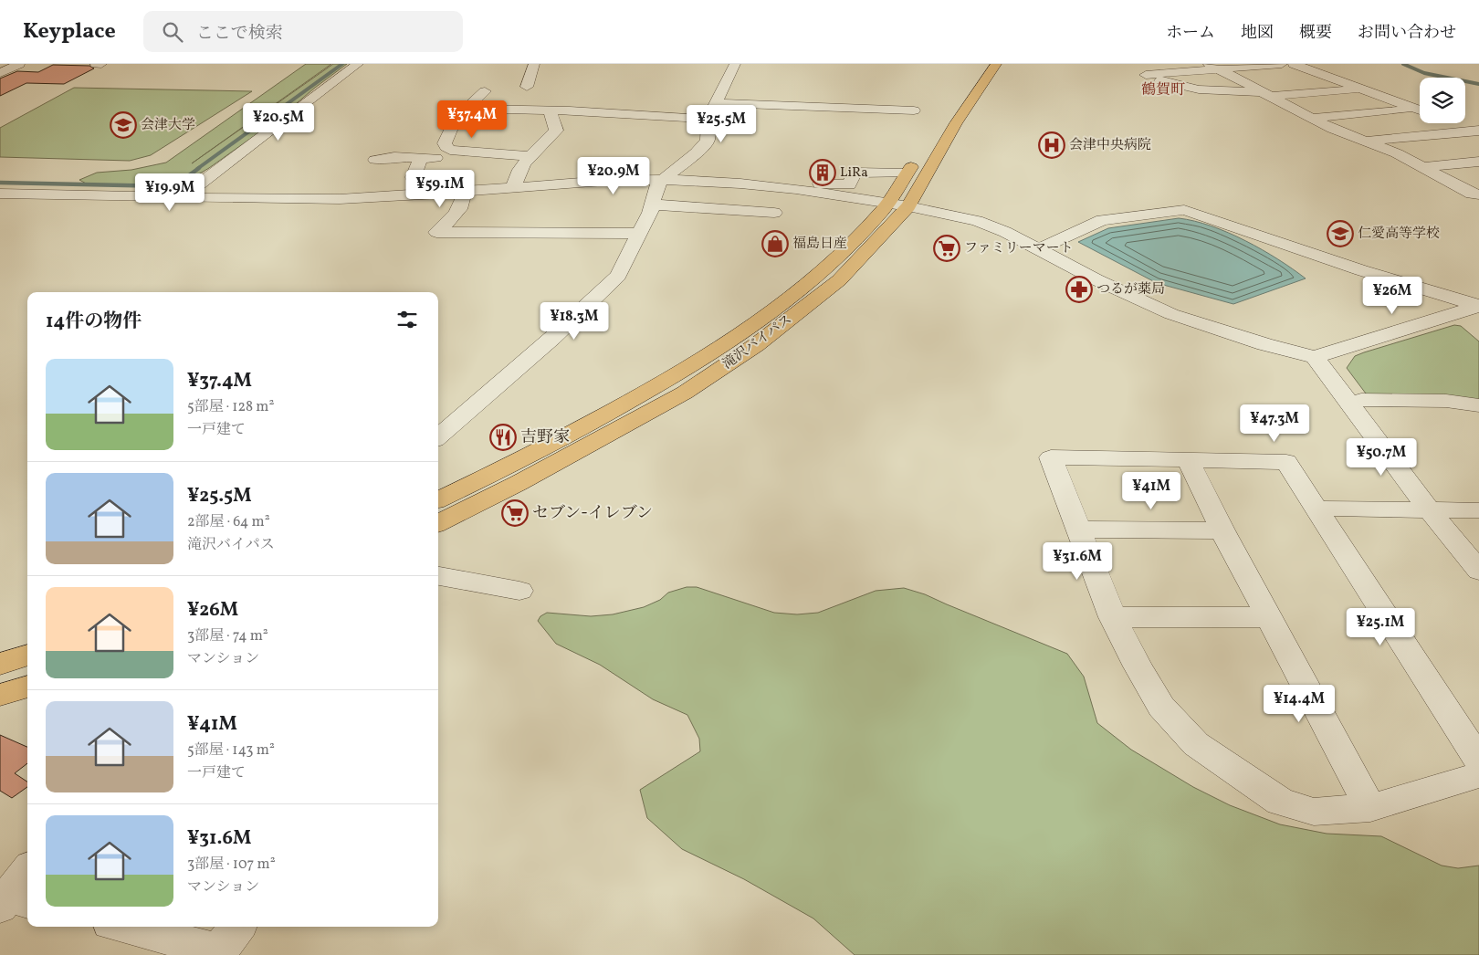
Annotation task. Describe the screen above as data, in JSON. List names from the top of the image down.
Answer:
{
  "streets": {
    "highway": ["滝沢バイパス"]
  },
  "districts": ["鶴賀町"],
  "places": {
    "school or university": ["会津大学", "仁愛高等学校"],
    "hospital": ["会津中央病院"],
    "building": ["LiRa"],
    "shop": ["福島日産"],
    "supermarket": ["ファミリーマート", "セブン-イレブン"],
    "pharmacy": ["つるが薬局"],
    "restaurant": ["吉野家"]
  },
  "page": {
    "header": "Keyplace",
    "search": "ここで検索",
    "nav": [
      "ホーム",
      "地図",
      "概要",
      "お問い合わせ"
    ],
    "price": [
      "¥37.4M",
      "¥20.5M",
      "¥25.5M",
      "¥20.9M",
      "¥59.1M",
      "¥19.9M",
      "¥26M",
      "¥18.3M",
      "¥47.3M",
      "¥50.7M",
      "¥41M",
      "¥31.6M",
      "¥25.1M",
      "¥14.4M"
    ],
    "heading": "14件の物件",
    "list": [
      {
        "name": "¥37.4M",
        "note": "5部屋 · 128 m² · 一戸建て"
      },
      {
        "name": "¥25.5M",
        "note": "2部屋 · 64 m² · 滝沢バイパス"
      },
      {
        "name": "¥26M",
        "note": "3部屋 · 74 m² · マンション"
      },
      {
        "name": "¥41M",
        "note": "5部屋 · 143 m² · 一戸建て"
      },
      {
        "name": "¥31.6M",
        "note": "3部屋 · 107 m² · マンション"
      }
    ]
  }
}
